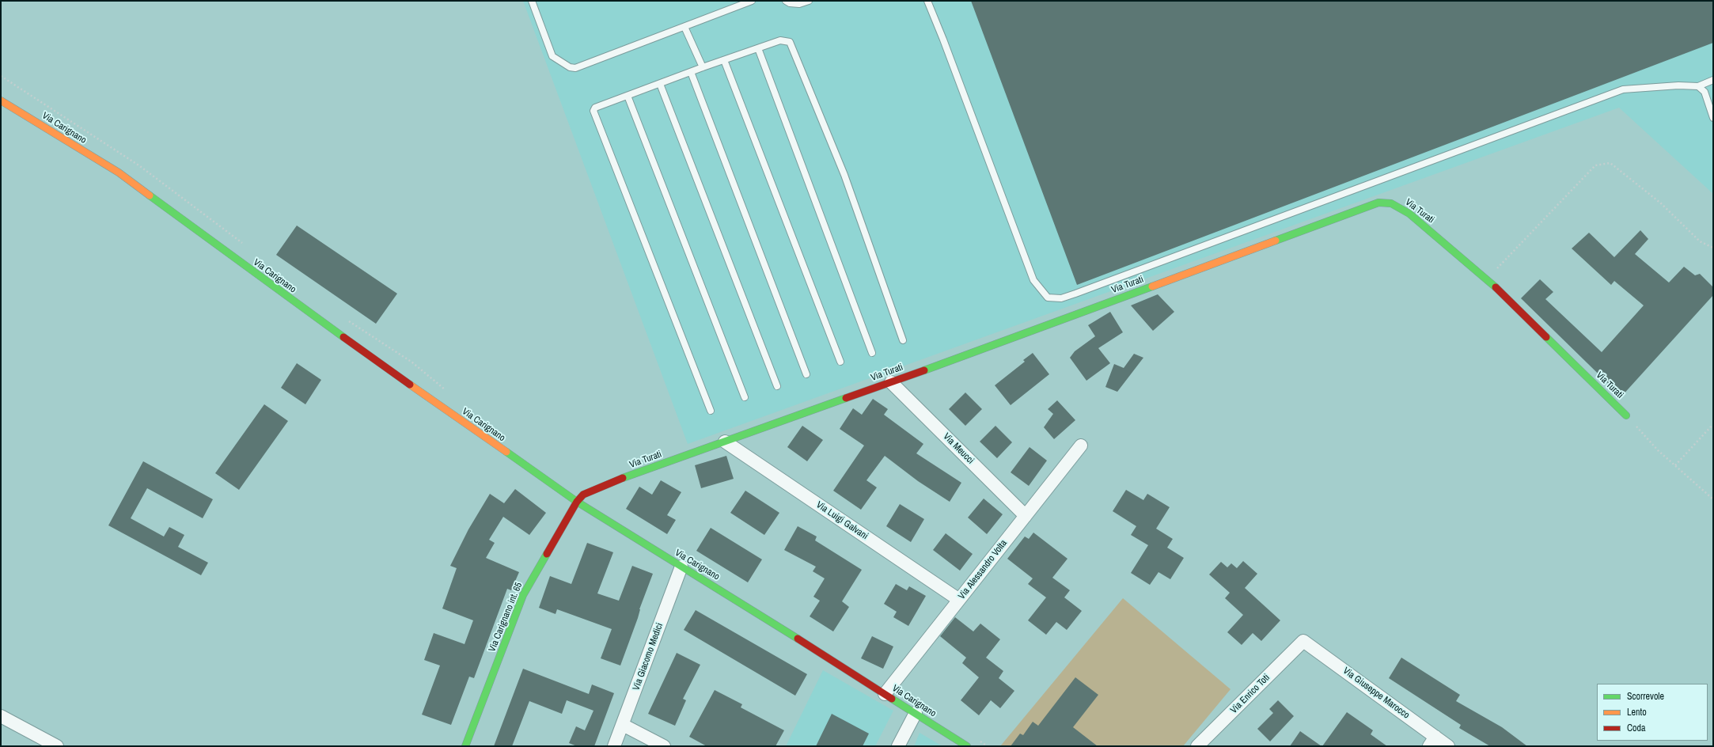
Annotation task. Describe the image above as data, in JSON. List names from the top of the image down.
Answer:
{
  "streets": {
    "street": [
      "Via Carignano",
      "Via Turati",
      "Via Meucci",
      "Via Luigi Galvani",
      "Via Alessandro Volta",
      "Via Carignano int. 65",
      "Via Giacomo Medici",
      "Via Giuseppe Marocco",
      "Via Enrico Toti"
    ]
  },
  "crossings": [
    ["Via Carignano", "Via Turati"],
    ["Via Carignano", "Via Alessandro Volta"],
    ["Via Carignano", "Via Carignano int. 65"],
    ["Via Carignano", "Via Giacomo Medici"],
    ["Via Turati", "Via Meucci"],
    ["Via Turati", "Via Luigi Galvani"],
    ["Via Turati", "Via Carignano int. 65"],
    ["Via Meucci", "Via Alessandro Volta"],
    ["Via Luigi Galvani", "Via Alessandro Volta"],
    ["Via Giuseppe Marocco", "Via Enrico Toti"]
  ],
  "legend": ["Scorrevole", "Lento", "Coda"]
}
